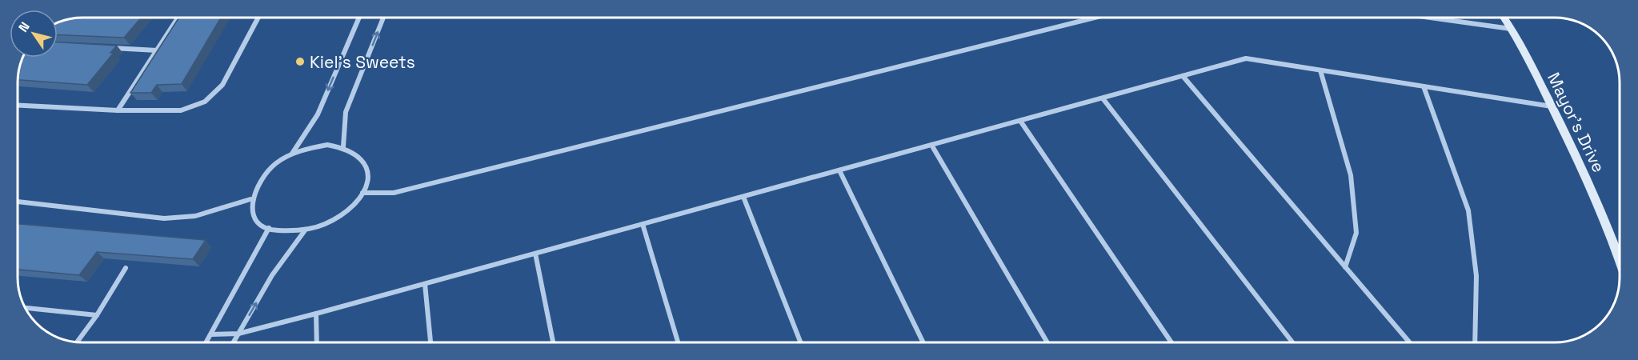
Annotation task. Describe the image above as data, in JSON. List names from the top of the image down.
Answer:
{
  "streets": {
    "street": ["Mayor's Drive"]
  },
  "places": ["Kiel's Sweets"],
  "north": "top left"
}
